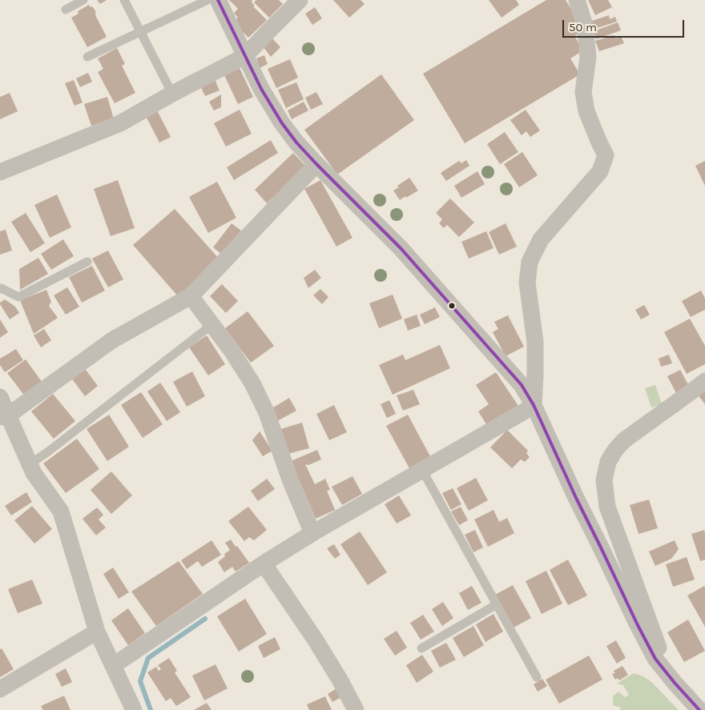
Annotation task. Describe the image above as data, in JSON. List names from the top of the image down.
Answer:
{
  "scale_bar": "50 m"
}
